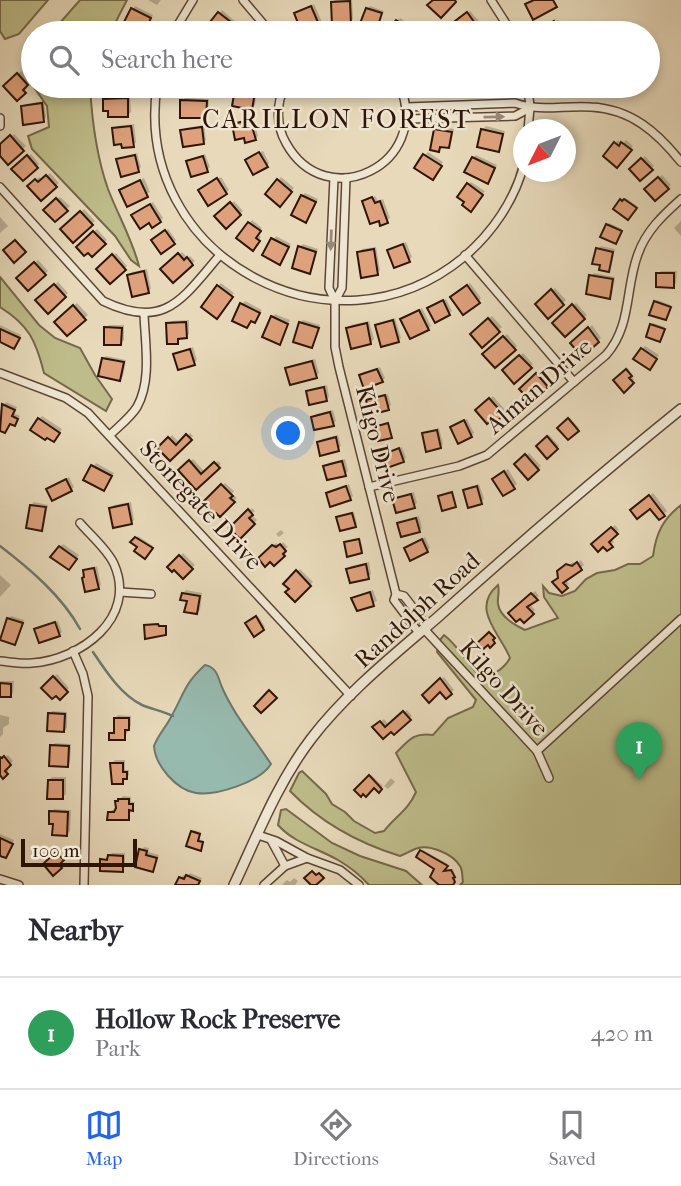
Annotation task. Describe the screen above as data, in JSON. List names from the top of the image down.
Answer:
{
  "streets": {
    "street": [
      "Alman Drive",
      "Kligo Drive",
      "Stonegate Drive",
      "Randolph Road",
      "Kilgo Drive"
    ]
  },
  "crossings": [
    ["Alman Drive", "Kligo Drive"],
    ["Kligo Drive", "Randolph Road"],
    ["Kligo Drive", "Kilgo Drive"],
    ["Stonegate Drive", "Randolph Road"],
    ["Randolph Road", "Kilgo Drive"]
  ],
  "districts": ["CARILLON FOREST"],
  "scale_bar": "100 m",
  "north": "bottom left",
  "page": {
    "search": "Search here",
    "pins": "1",
    "scale": "100 m",
    "heading": "Nearby",
    "list": [
      {
        "mark": "1",
        "name": "Hollow Rock Preserve",
        "note": "Park",
        "value": "420 m"
      }
    ],
    "nav": ["Map", "Directions", "Saved"]
  }
}
